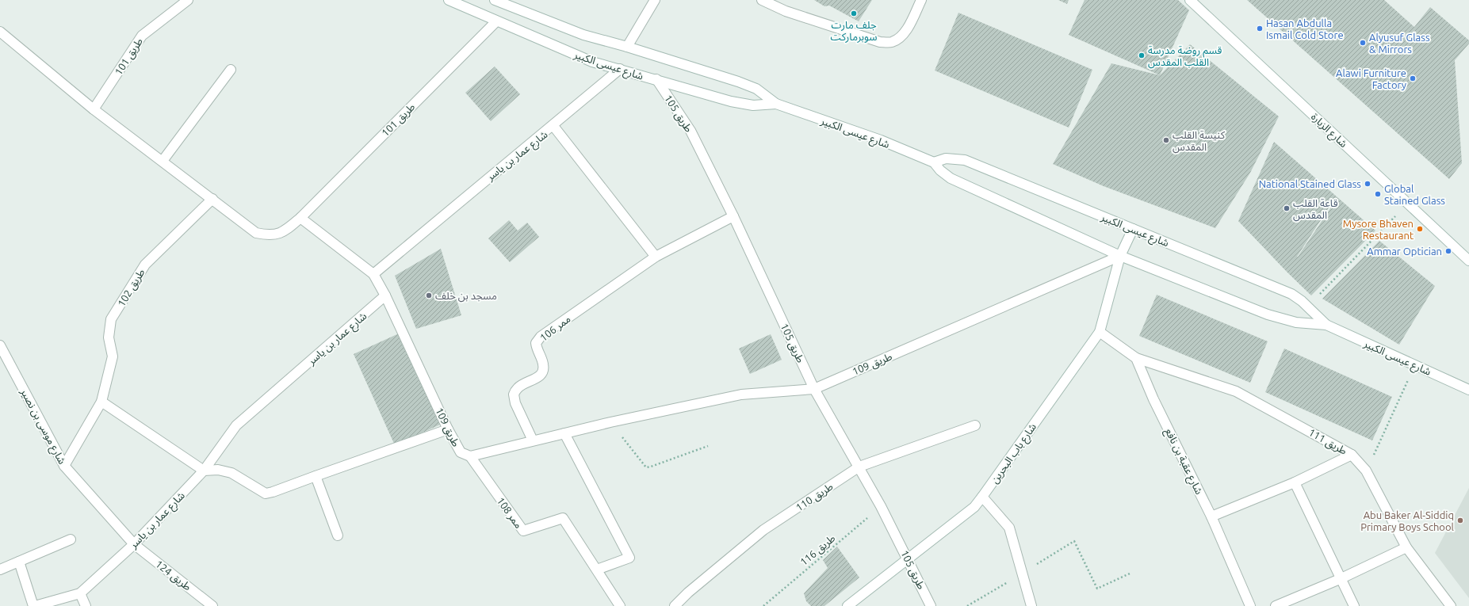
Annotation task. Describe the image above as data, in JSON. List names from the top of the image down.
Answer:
{
  "streets": {
    "street": [
      "طريق 101",
      "شارع عيسى الكبير",
      "طريق 105",
      "شارع الزبارة",
      "شارع عمار بن ياسر",
      "طريق 102",
      "ممر 106",
      "طريق 109",
      "شارع موسى بن نصير",
      "طريق 111",
      "شارع باب البحرين",
      "شارع عقبة بن نافع",
      "طريق 110",
      "ممر 108",
      "طريق 124"
    ],
    "path": ["طريق 116"]
  },
  "crossings": [
    ["طريق 101", "شارع عيسى الكبير"],
    ["طريق 101", "طريق 102"],
    ["شارع عيسى الكبير", "طريق 105"],
    ["شارع عيسى الكبير", "شارع عمار بن ياسر"],
    ["شارع عيسى الكبير", "طريق 109"],
    ["شارع عيسى الكبير", "شارع باب البحرين"],
    ["طريق 105", "ممر 106"],
    ["طريق 105", "طريق 109"],
    ["طريق 105", "شارع باب البحرين"],
    ["طريق 105", "طريق 110"],
    ["طريق 105", "طريق 116"],
    ["شارع عمار بن ياسر", "طريق 109"],
    ["شارع عمار بن ياسر", "شارع موسى بن نصير"],
    ["شارع عمار بن ياسر", "طريق 124"],
    ["طريق 102", "شارع موسى بن نصير"],
    ["ممر 106", "طريق 109"],
    ["طريق 109", "شارع باب البحرين"],
    ["طريق 109", "ممر 108"],
    ["شارع موسى بن نصير", "طريق 124"],
    ["طريق 111", "شارع عقبة بن نافع"]
  ],
  "places": [
    "جلف مارت سوبرماركت",
    "Hasan Abdulla Ismail Cold Store",
    "Alyusuf Glass & Mirrors",
    "قسم روضة مدرسة القلب المقدس",
    "Alawi Furniture Factory",
    "كنيسة القلب المقدس",
    "National Stained Glass",
    "Global Stained Glass",
    "قاعة القلب المقدس",
    "Mysore Bhaven Restaurant",
    "Ammar Optician",
    "مسجد بن خلف",
    "Abu Baker Al-Siddiq Primary Boys School"
  ]
}
